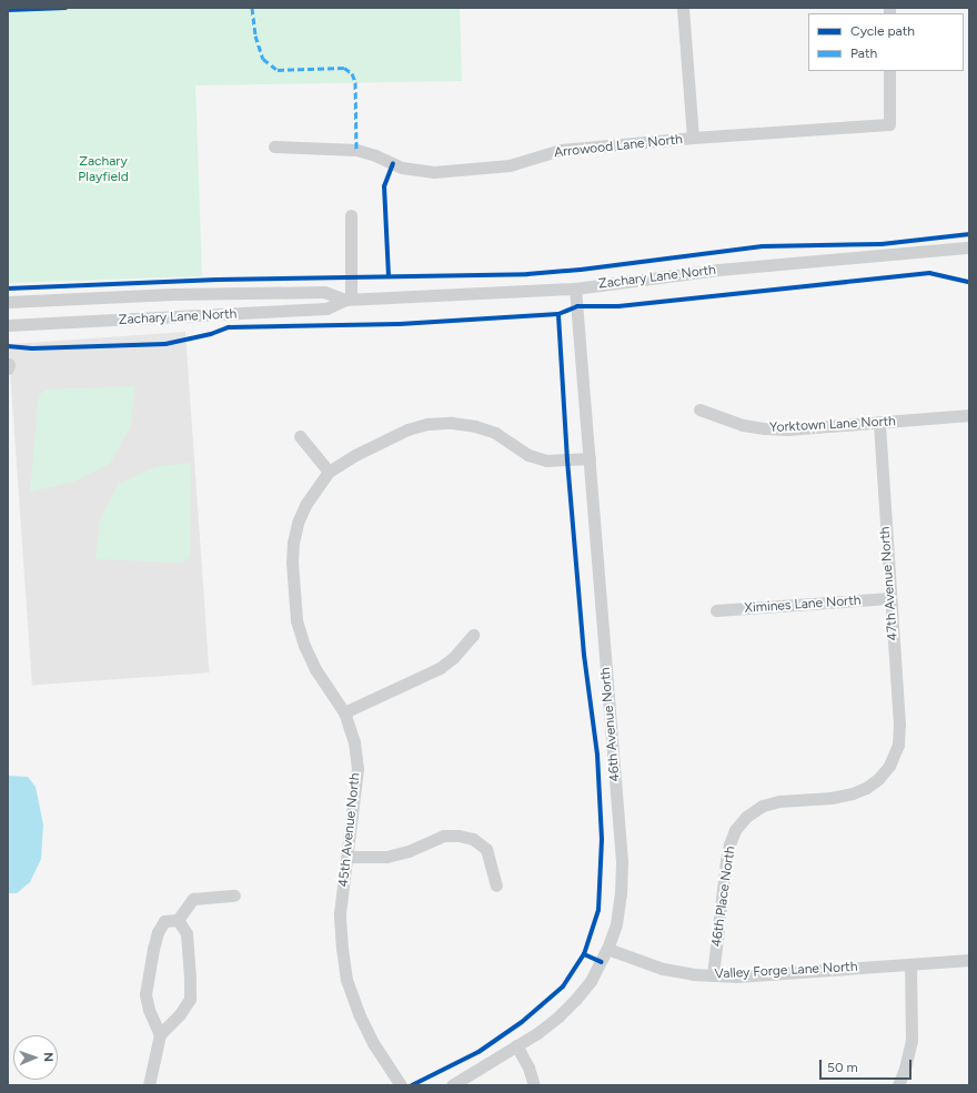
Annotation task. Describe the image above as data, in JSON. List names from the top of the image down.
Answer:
{
  "streets": {
    "street": [
      "Arrowood Lane North",
      "Zachary Lane North",
      "Yorktown Lane North",
      "47th Avenue North",
      "Ximines Lane North",
      "46th Avenue North",
      "45th Avenue North",
      "46th Place North",
      "Valley Forge Lane North"
    ]
  },
  "crossings": [
    ["Zachary Lane North", "46th Avenue North"],
    ["Yorktown Lane North", "47th Avenue North"],
    ["47th Avenue North", "Ximines Lane North"],
    ["47th Avenue North", "46th Place North"],
    ["46th Avenue North", "Valley Forge Lane North"],
    ["46th Place North", "Valley Forge Lane North"]
  ],
  "parks": ["Zachary Playfield"],
  "legend": ["Cycle path", "Path"],
  "scale_bar": "50 m",
  "north": "right"
}
